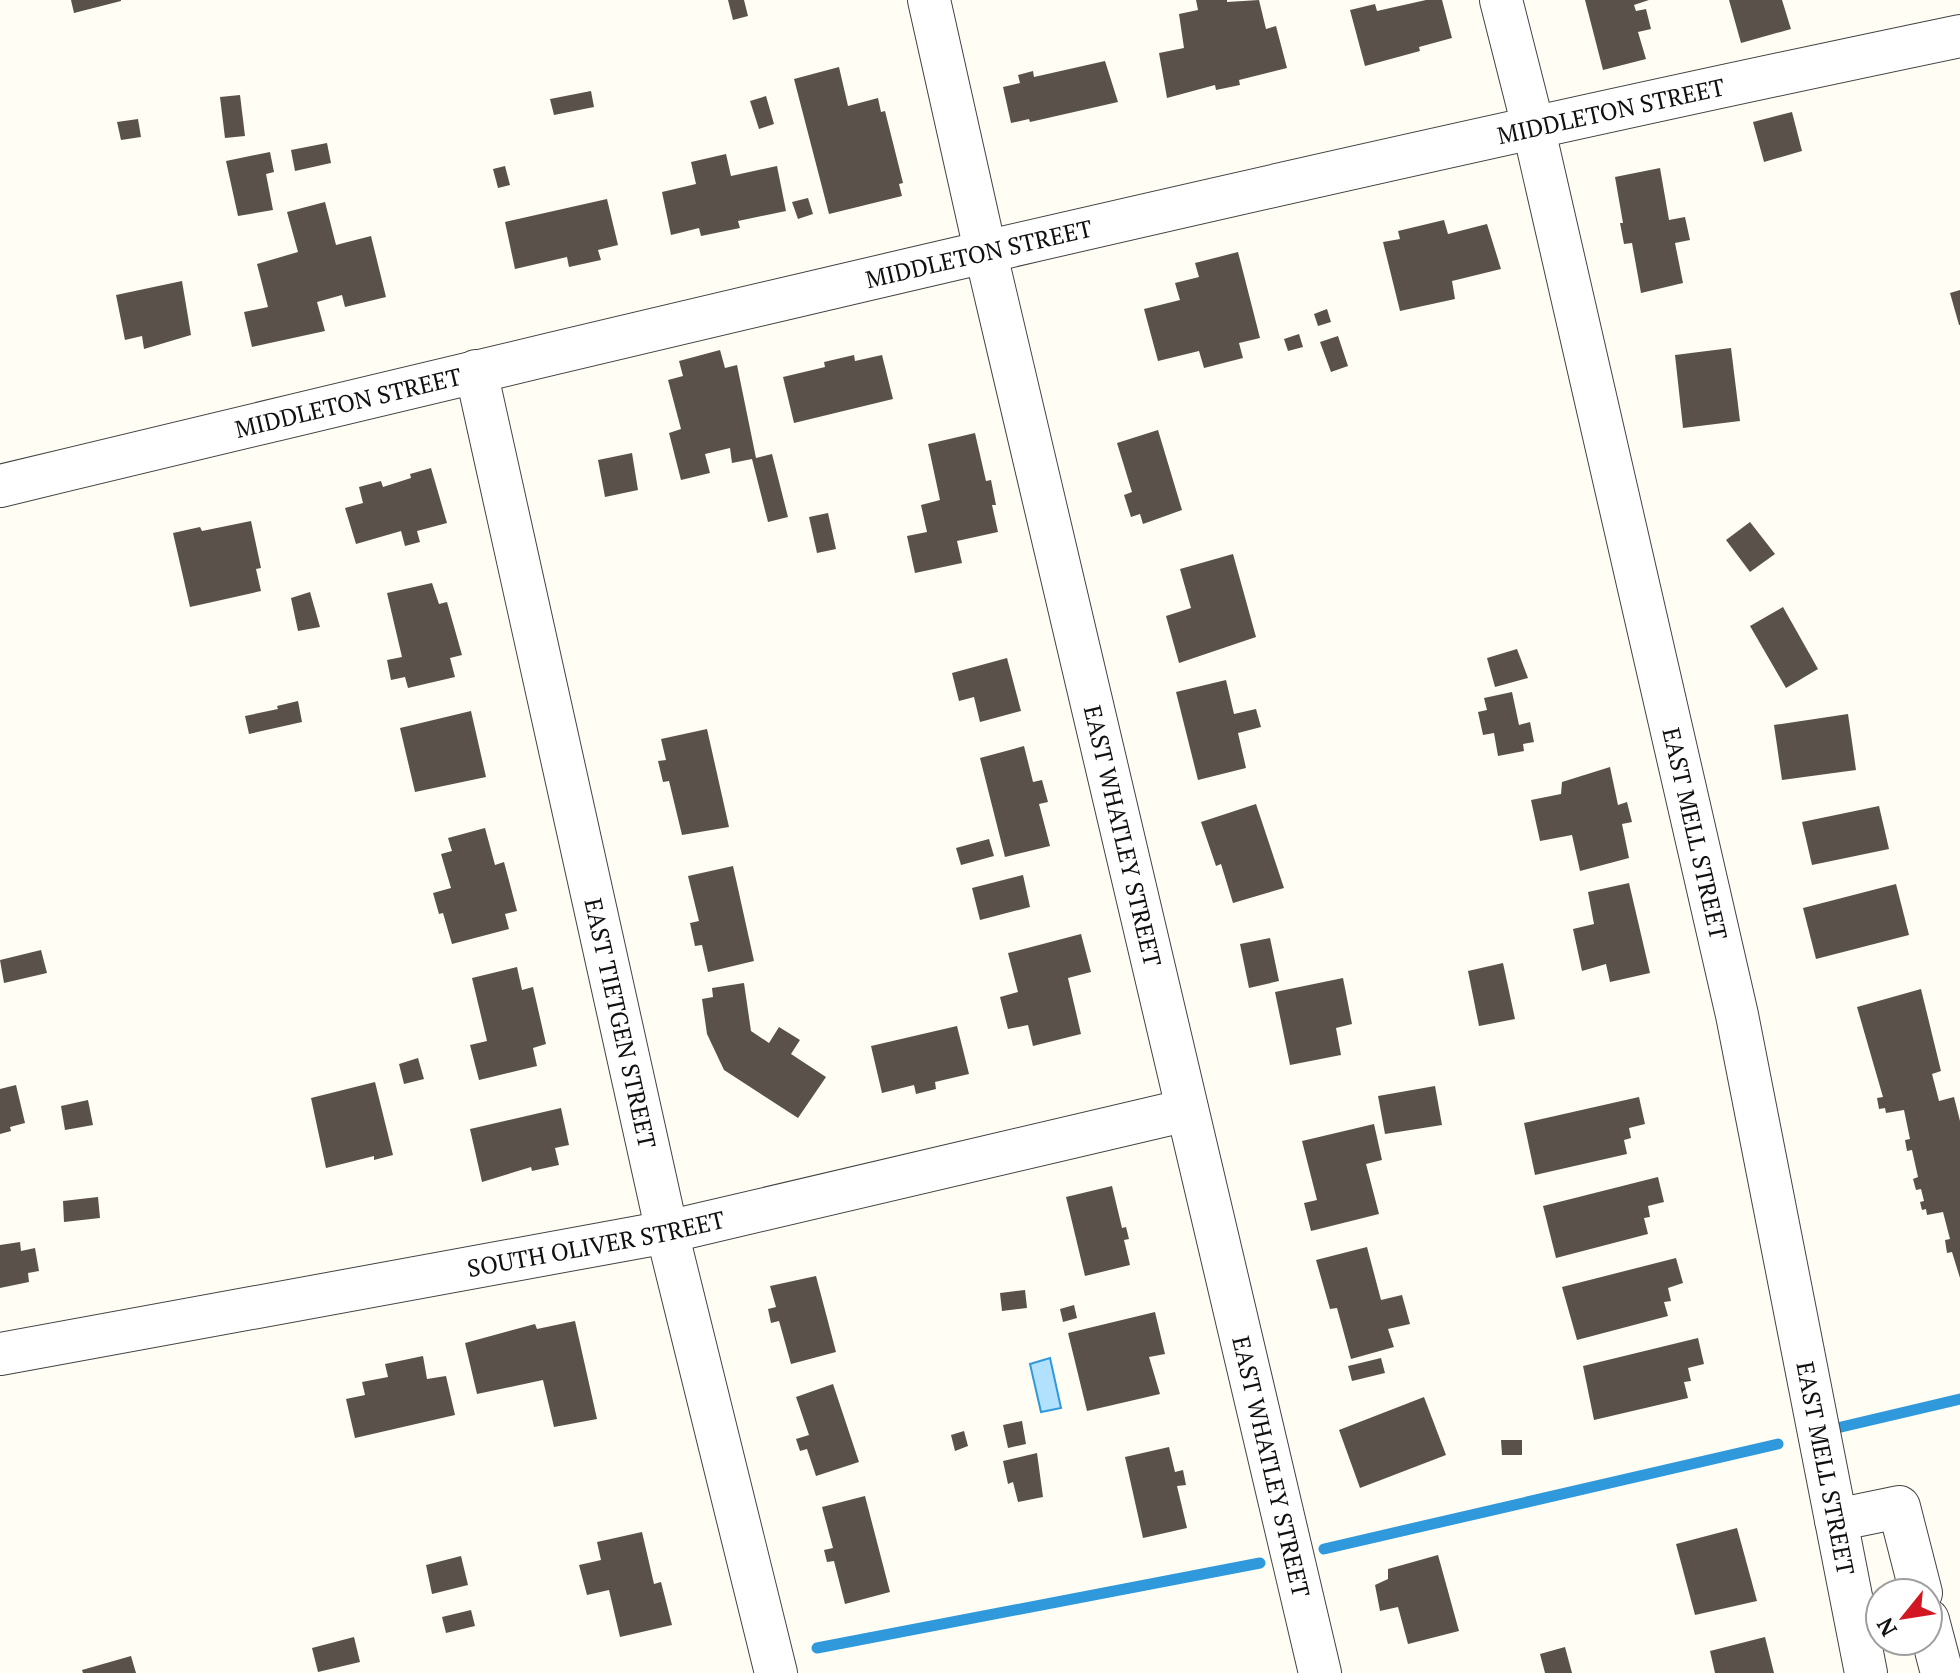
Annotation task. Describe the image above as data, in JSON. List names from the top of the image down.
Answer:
{
  "streets": {
    "street": [
      "MIDDLETON STREET",
      "EAST MELL STREET",
      "EAST WHATLEY STREET",
      "EAST TIETGEN STREET",
      "SOUTH OLIVER STREET"
    ]
  },
  "crossings": [
    ["MIDDLETON STREET", "EAST MELL STREET"],
    ["MIDDLETON STREET", "EAST WHATLEY STREET"],
    ["MIDDLETON STREET", "EAST TIETGEN STREET"],
    ["EAST WHATLEY STREET", "SOUTH OLIVER STREET"],
    ["EAST TIETGEN STREET", "SOUTH OLIVER STREET"]
  ],
  "north": "bottom left"
}
